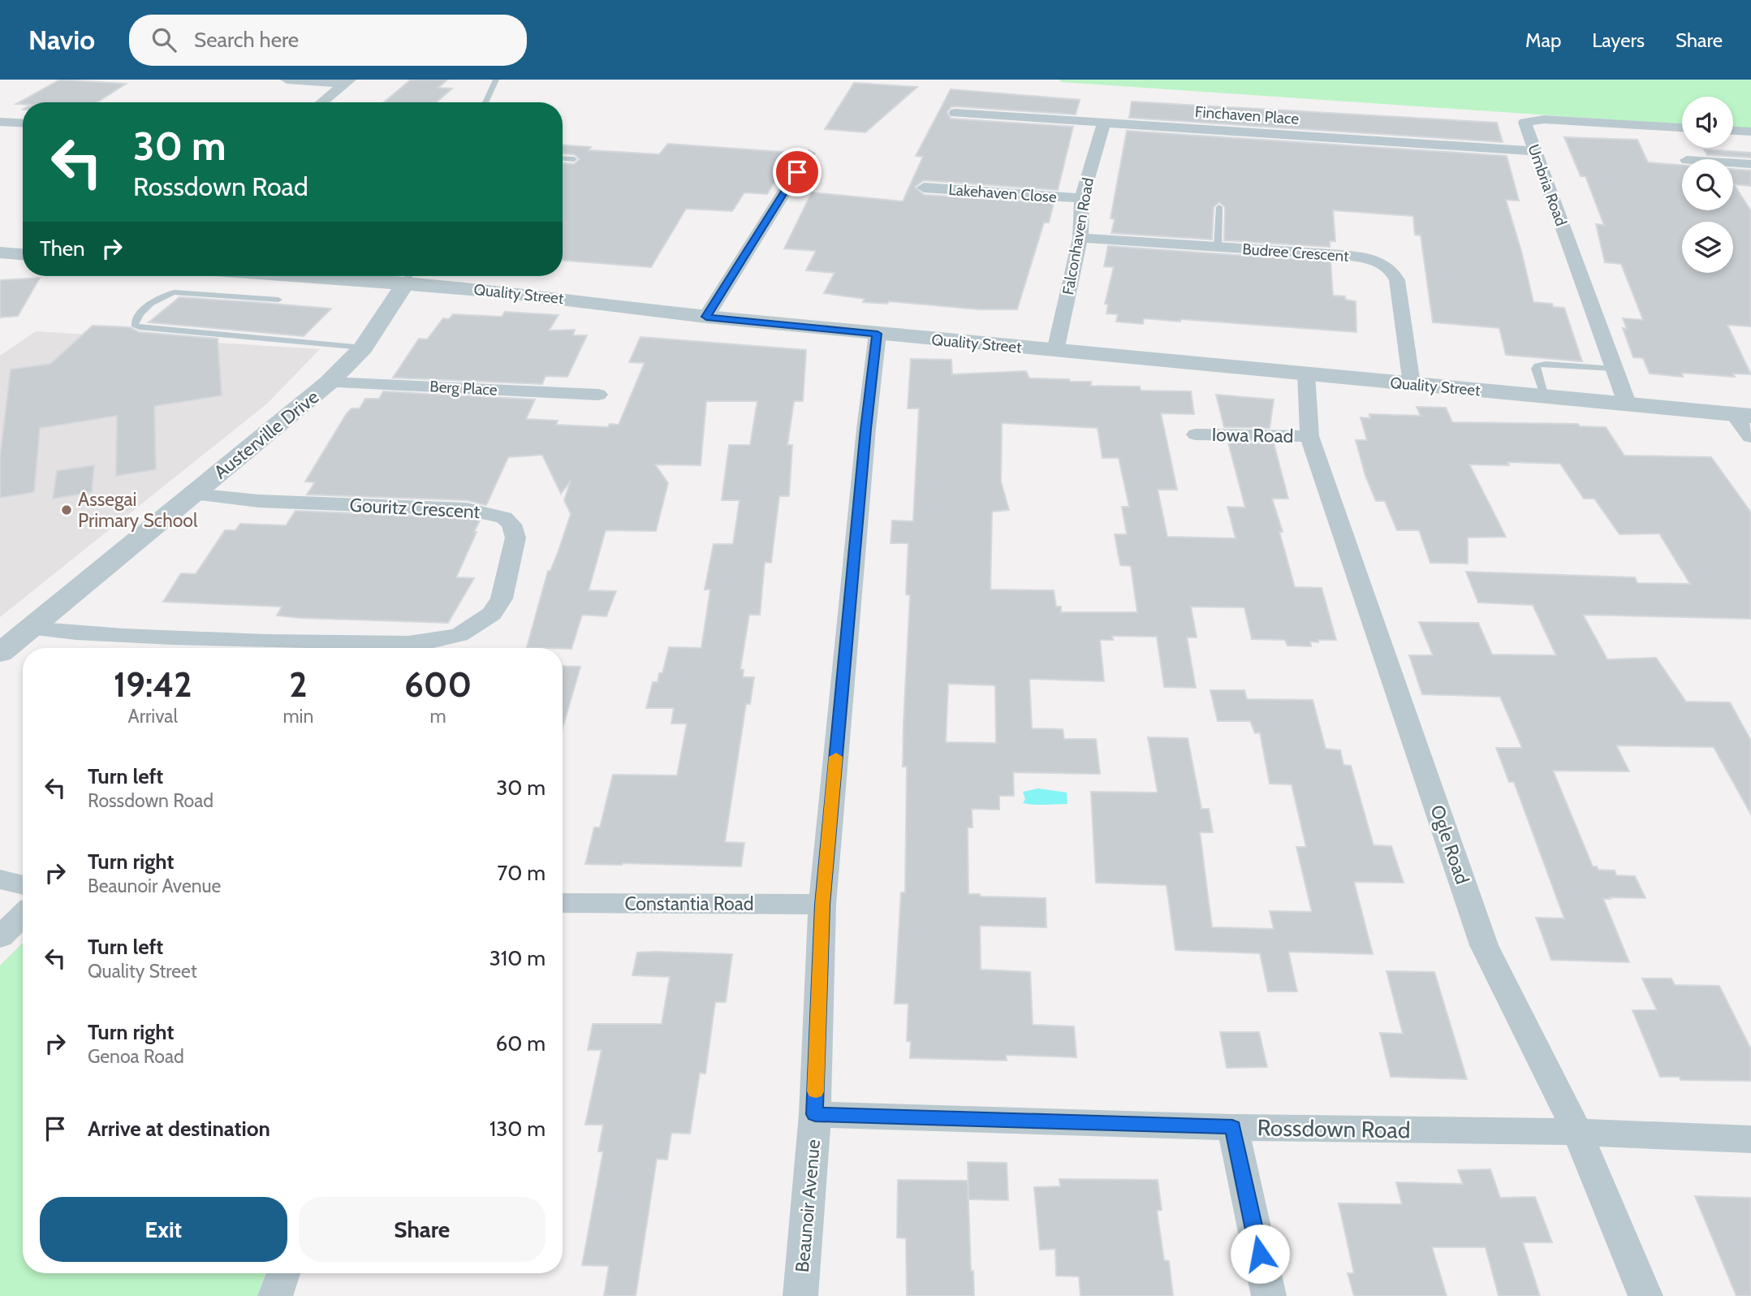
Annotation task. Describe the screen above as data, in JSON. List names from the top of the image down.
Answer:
{
  "streets": {
    "street": [
      "Finchaven Place",
      "Umbria Road",
      "Lakehaven Close",
      "Falconhaven Road",
      "Budree Crescent",
      "Quality Street",
      "Berg Place",
      "Austerville Drive",
      "Iowa Road",
      "Gouritz Crescent",
      "Ogle Road",
      "Constantia Road",
      "Rossdown Road",
      "Beaunoir Avenue"
    ]
  },
  "crossings": [
    ["Finchaven Place", "Umbria Road"],
    ["Finchaven Place", "Falconhaven Road"],
    ["Umbria Road", "Quality Street"],
    ["Lakehaven Close", "Falconhaven Road"],
    ["Falconhaven Road", "Budree Crescent"],
    ["Falconhaven Road", "Quality Street"],
    ["Budree Crescent", "Quality Street"],
    ["Quality Street", "Austerville Drive"],
    ["Quality Street", "Ogle Road"],
    ["Quality Street", "Beaunoir Avenue"],
    ["Berg Place", "Austerville Drive"],
    ["Austerville Drive", "Gouritz Crescent"],
    ["Iowa Road", "Ogle Road"],
    ["Ogle Road", "Rossdown Road"],
    ["Constantia Road", "Beaunoir Avenue"],
    ["Rossdown Road", "Beaunoir Avenue"]
  ],
  "places": ["Assegai Primary School"],
  "page": {
    "header": "Navio",
    "search": "Search here",
    "nav": ["Map", "Layers", "Share"],
    "turn": ["30 m", "Rossdown Road"],
    "then": "Then",
    "eta": [
      "19:42",
      "Arrival",
      "2",
      "min",
      "600",
      "m"
    ],
    "list": [
      {
        "name": "Turn left",
        "note": "Rossdown Road",
        "value": "30 m"
      },
      {
        "name": "Turn right",
        "note": "Beaunoir Avenue",
        "value": "70 m"
      },
      {
        "name": "Turn left",
        "note": "Quality Street",
        "value": "310 m"
      },
      {
        "name": "Turn right",
        "note": "Genoa Road",
        "value": "60 m"
      },
      {
        "name": "Arrive at destination",
        "value": "130 m"
      }
    ],
    "buttons": ["Exit", "Share"]
  }
}
